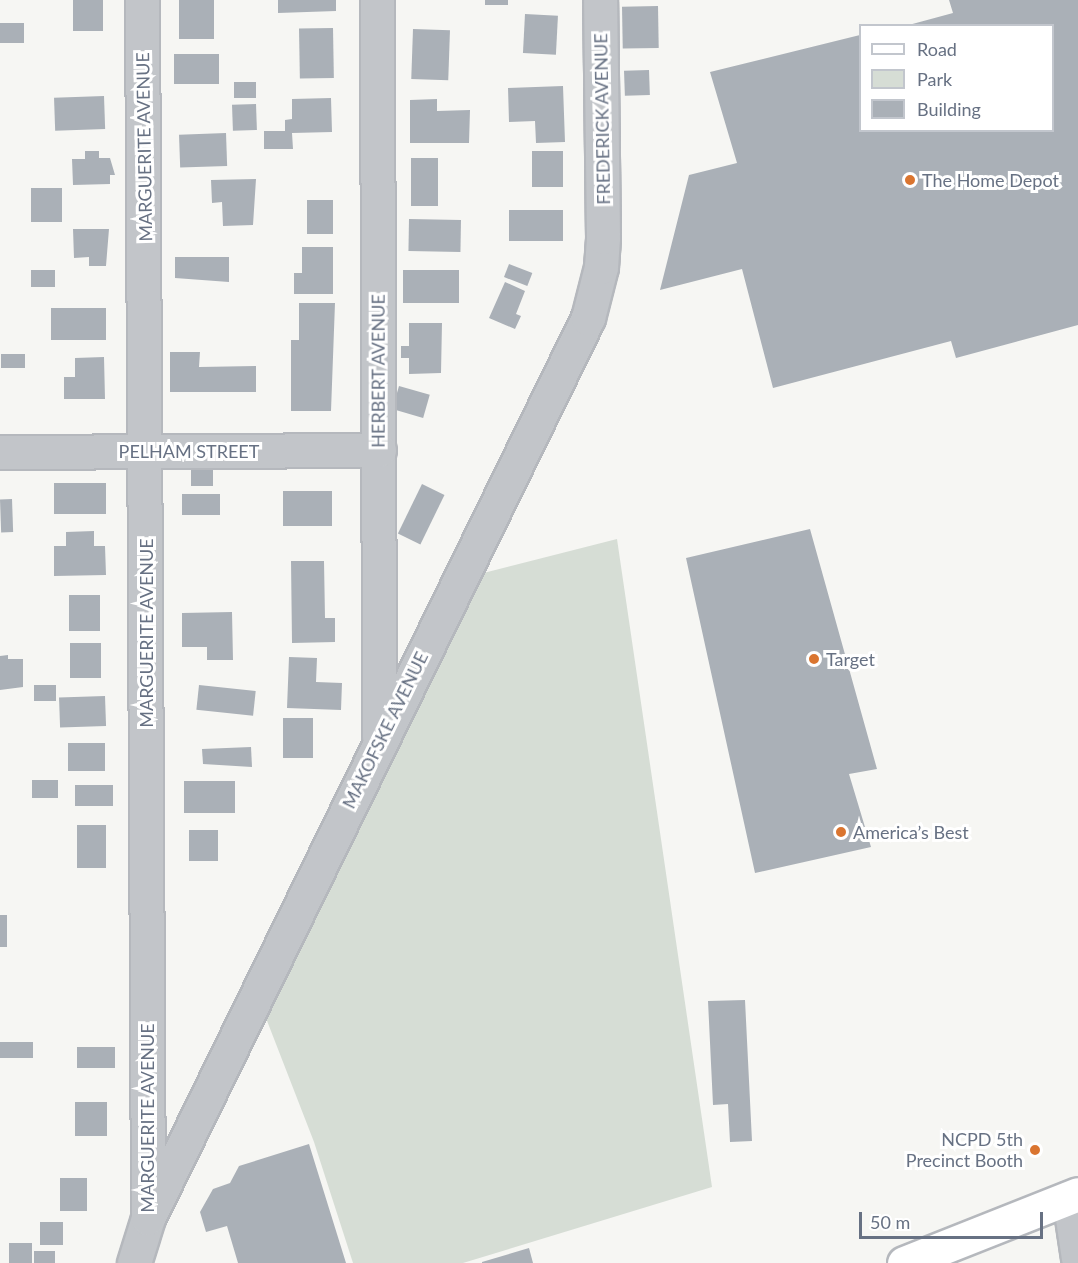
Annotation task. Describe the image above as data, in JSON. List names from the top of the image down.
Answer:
{
  "streets": {
    "street": [
      "FREDERICK AVENUE",
      "MARGUERITE AVENUE",
      "HERBERT AVENUE",
      "PELHAM STREET",
      "MAKOFSKE AVENUE"
    ]
  },
  "crossings": [
    ["FREDERICK AVENUE", "MAKOFSKE AVENUE"],
    ["MARGUERITE AVENUE", "PELHAM STREET"],
    ["MARGUERITE AVENUE", "MAKOFSKE AVENUE"],
    ["HERBERT AVENUE", "PELHAM STREET"],
    ["HERBERT AVENUE", "MAKOFSKE AVENUE"]
  ],
  "places": [
    "The Home Depot",
    "Target",
    "America’s Best",
    "NCPD 5th Precinct Booth"
  ],
  "legend": ["Road", "Park", "Building"],
  "scale_bar": "50 m"
}
